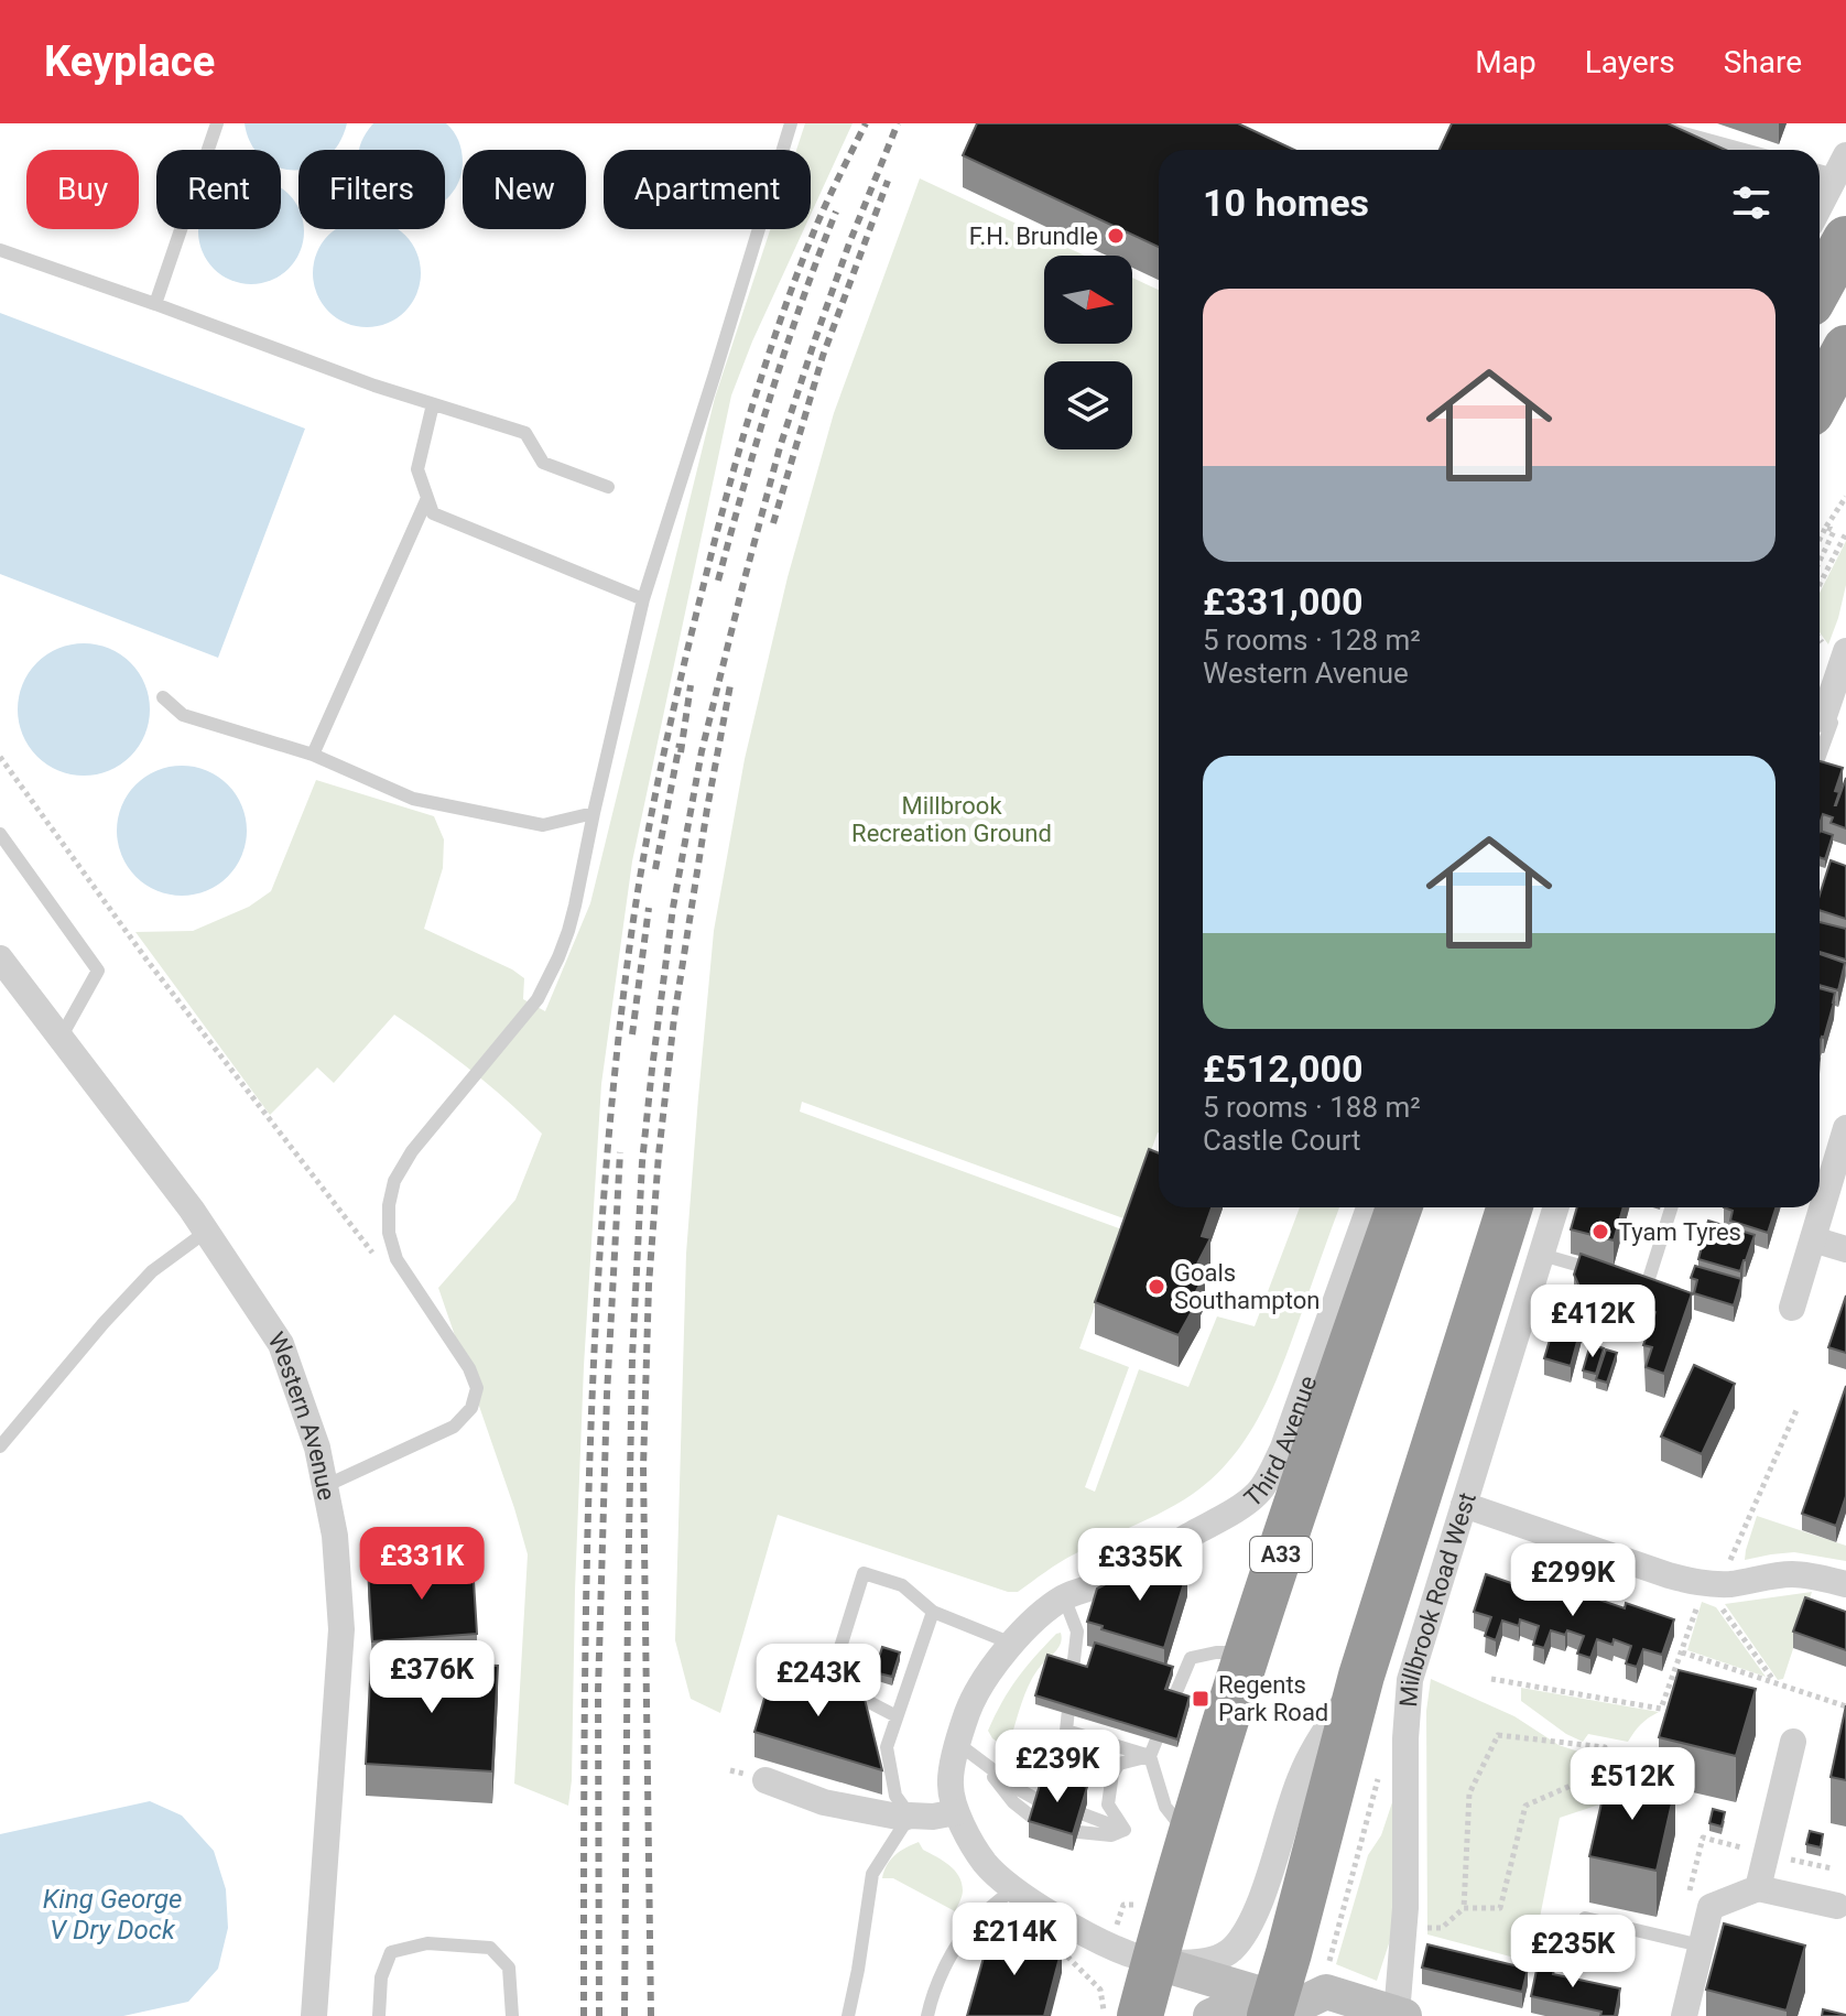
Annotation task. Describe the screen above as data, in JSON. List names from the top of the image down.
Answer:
{
  "streets": {
    "highway": ["A33", "Millbrook Road West"],
    "street": ["Western Avenue", "Third Avenue"]
  },
  "crossings": [
    ["Third Avenue", "A33"],
    ["Third Avenue", "Millbrook Road West"],
    ["A33", "Millbrook Road West"]
  ],
  "water": ["King George V Dry Dock"],
  "parks": ["Millbrook Recreation Ground"],
  "places": {
    "other": ["F.H. Brundle", "Tyam Tyres", "Goals Southampton"],
    "transit": ["Regents Park Road"]
  },
  "north": "right",
  "page": {
    "header": "Keyplace",
    "nav": ["Map", "Layers", "Share"],
    "chip": [
      "Buy",
      "Rent",
      "Filters",
      "New",
      "Apartment"
    ],
    "heading": "10 homes",
    "list": [
      {
        "name": "£331,000",
        "note": "5 rooms · 128 m² · Western Avenue"
      },
      {
        "name": "£512,000",
        "note": "5 rooms · 188 m² · Castle Court"
      }
    ],
    "price": [
      "£412K",
      "£331K",
      "£335K",
      "£299K",
      "£376K",
      "£243K",
      "£239K",
      "£512K",
      "£214K",
      "£235K"
    ]
  }
}
